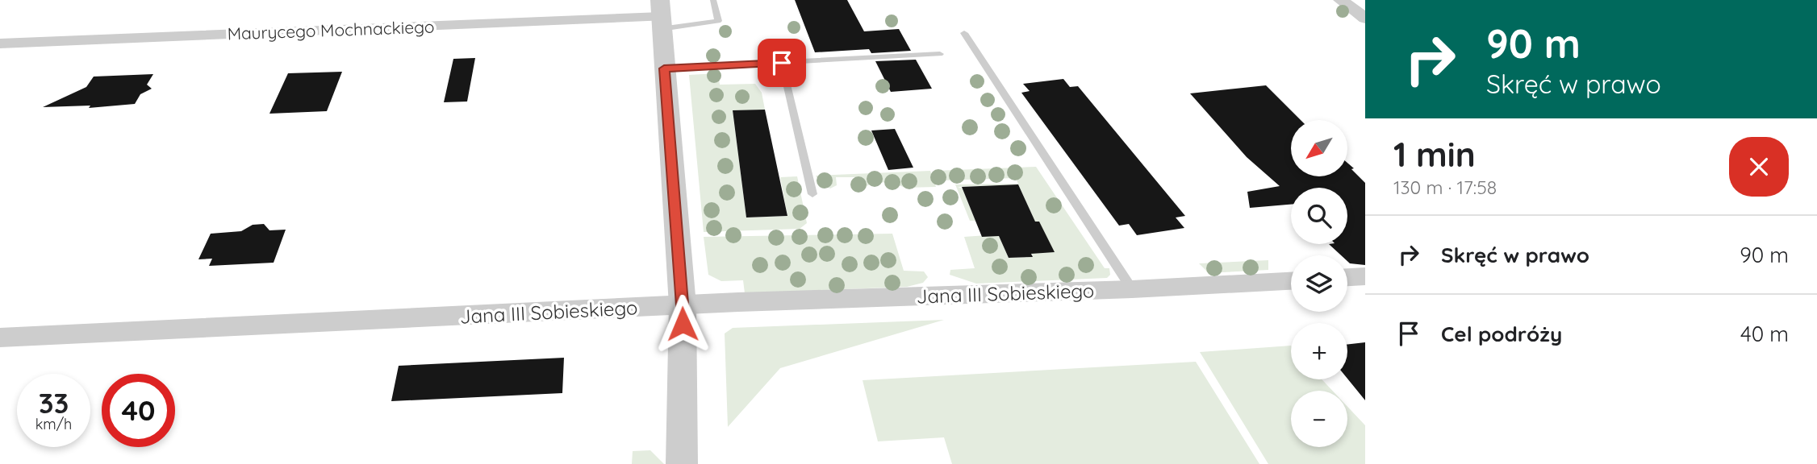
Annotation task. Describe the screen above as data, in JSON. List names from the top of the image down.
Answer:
{
  "streets": {
    "street": ["Maurycego Mochnackiego", "Jana III Sobieskiego"]
  },
  "north": "bottom left",
  "page": {
    "turn": ["90 m", "Skręć w prawo"],
    "heading": ["1 min", "130 m · 17:58"],
    "map_buttons": ["+", "−"],
    "list": [
      {
        "name": "Skręć w prawo",
        "value": "90 m"
      },
      {
        "name": "Cel podróży",
        "value": "40 m"
      }
    ],
    "speed": "33 km/h",
    "limit": "40"
  }
}
